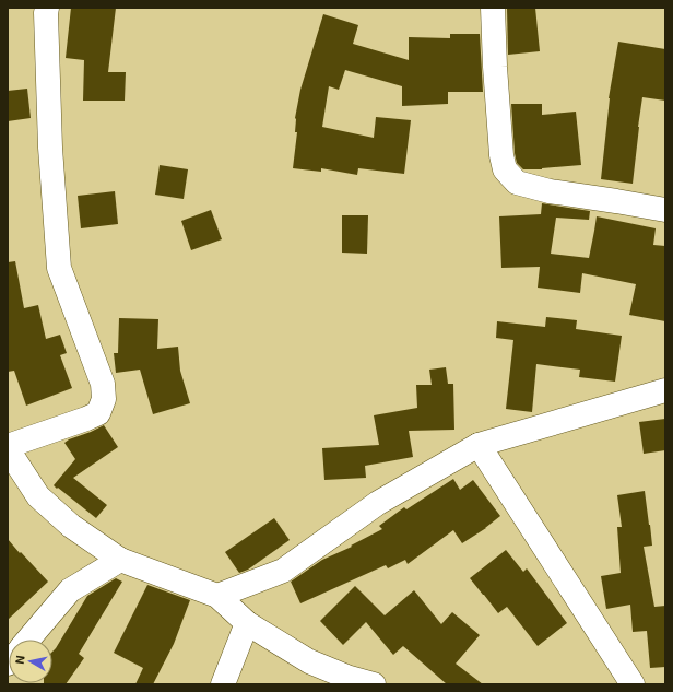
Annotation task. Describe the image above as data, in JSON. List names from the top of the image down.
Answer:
{
  "north": "left"
}
